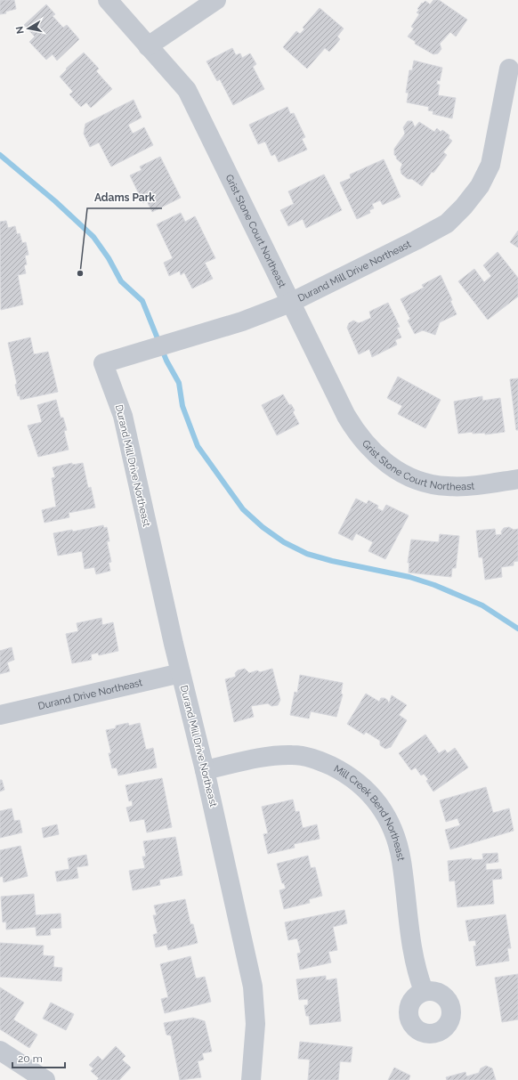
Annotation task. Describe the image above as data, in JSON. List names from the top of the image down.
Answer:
{
  "streets": {
    "street": [
      "Grist Stone Court Northeast",
      "Durand Mill Drive Northeast",
      "Durand Drive Northeast",
      "Mill Creek Bend Northeast"
    ]
  },
  "crossings": [
    ["Grist Stone Court Northeast", "Durand Mill Drive Northeast"],
    ["Durand Mill Drive Northeast", "Durand Drive Northeast"],
    ["Durand Mill Drive Northeast", "Mill Creek Bend Northeast"]
  ],
  "places": ["Adams Park"],
  "scale_bar": "20 m",
  "north": "left"
}
